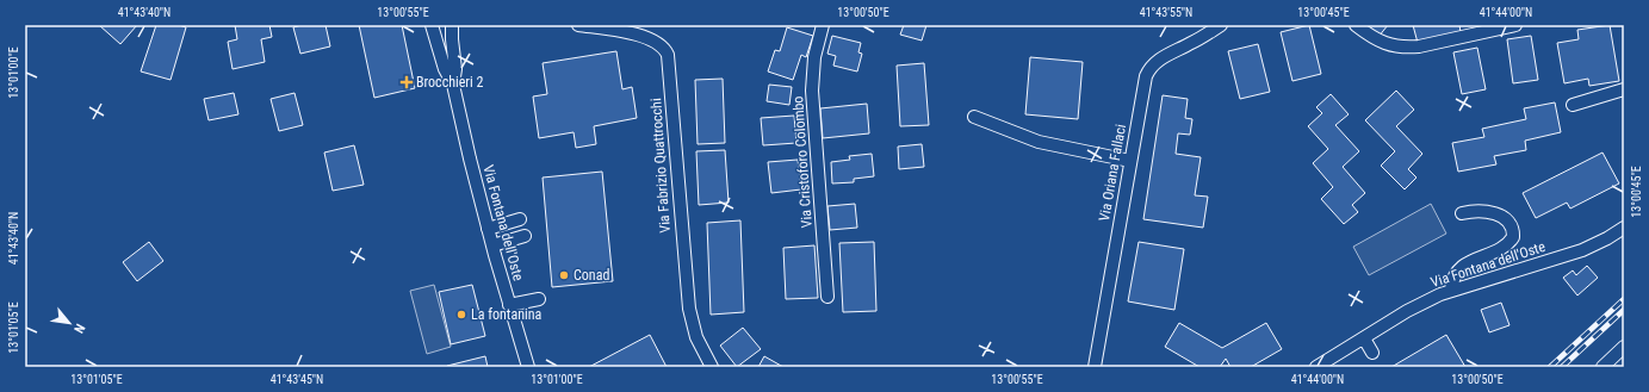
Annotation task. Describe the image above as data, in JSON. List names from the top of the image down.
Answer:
{
  "streets": {
    "street": [
      "Via Cristoforo Colombo",
      "Via Fabrizio Quattrocchi",
      "Via Oriana Fallaci",
      "Via Fontana dell'Oste"
    ]
  },
  "places": {
    "health": ["Brocchieri 2"],
    "other": ["Conad", "La fontanina"]
  },
  "north": "bottom right",
  "coordinates": [
    "41°43'40\"N",
    "13°00'55\"E",
    "13°00'50\"E",
    "41°43'55\"N",
    "13°00'45\"E",
    "41°44'00\"N",
    "13°01'00\"E",
    "13°01'05\"E",
    "41°43'45\"N"
  ]
}
